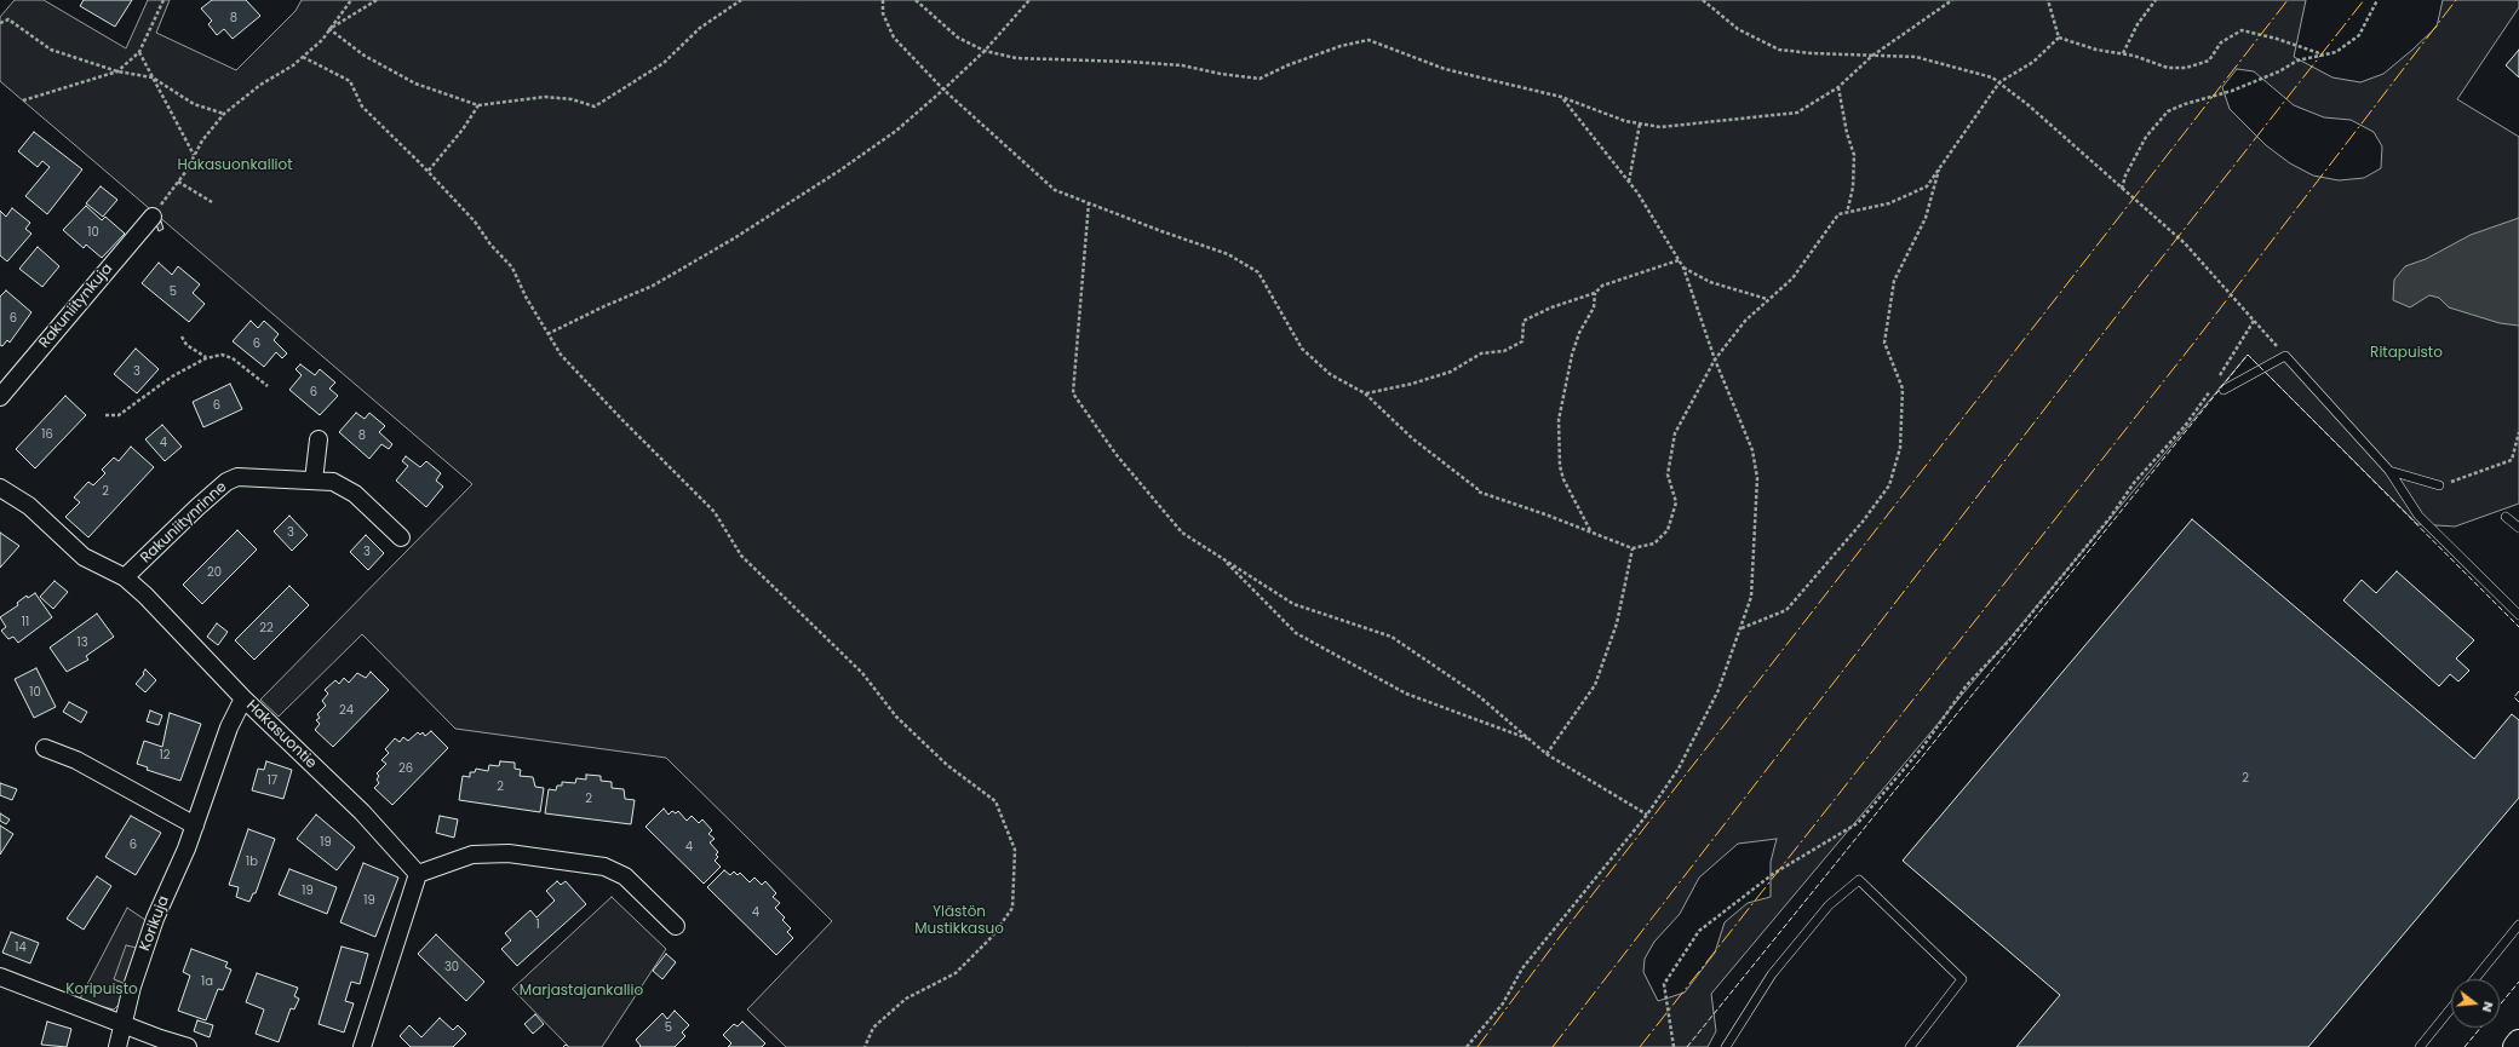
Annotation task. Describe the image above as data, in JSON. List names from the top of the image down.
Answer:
{
  "streets": {
    "street": [
      "Rakuniitynkuja",
      "Rakuniitynrinne",
      "Hakasuontie",
      "Korikuja"
    ]
  },
  "crossings": [
    ["Rakuniitynrinne", "Hakasuontie"],
    ["Hakasuontie", "Korikuja"]
  ],
  "parks": [
    "Hakasuonkalliot",
    "Ritapuisto",
    "Ylästön Mustikkasuo",
    "Koripuisto",
    "Marjastajankallio"
  ],
  "house_numbers": [
    "8",
    "10",
    "5",
    "6",
    "6",
    "3",
    "6",
    "6",
    "16",
    "8",
    "4",
    "2",
    "3",
    "3",
    "20",
    "11",
    "22",
    "13",
    "10",
    "24",
    "12",
    "26",
    "2",
    "17",
    "2",
    "2",
    "19",
    "6",
    "4",
    "1b",
    "19",
    "19",
    "4",
    "1",
    "14",
    "30",
    "1a",
    "5"
  ],
  "north": "right"
}
